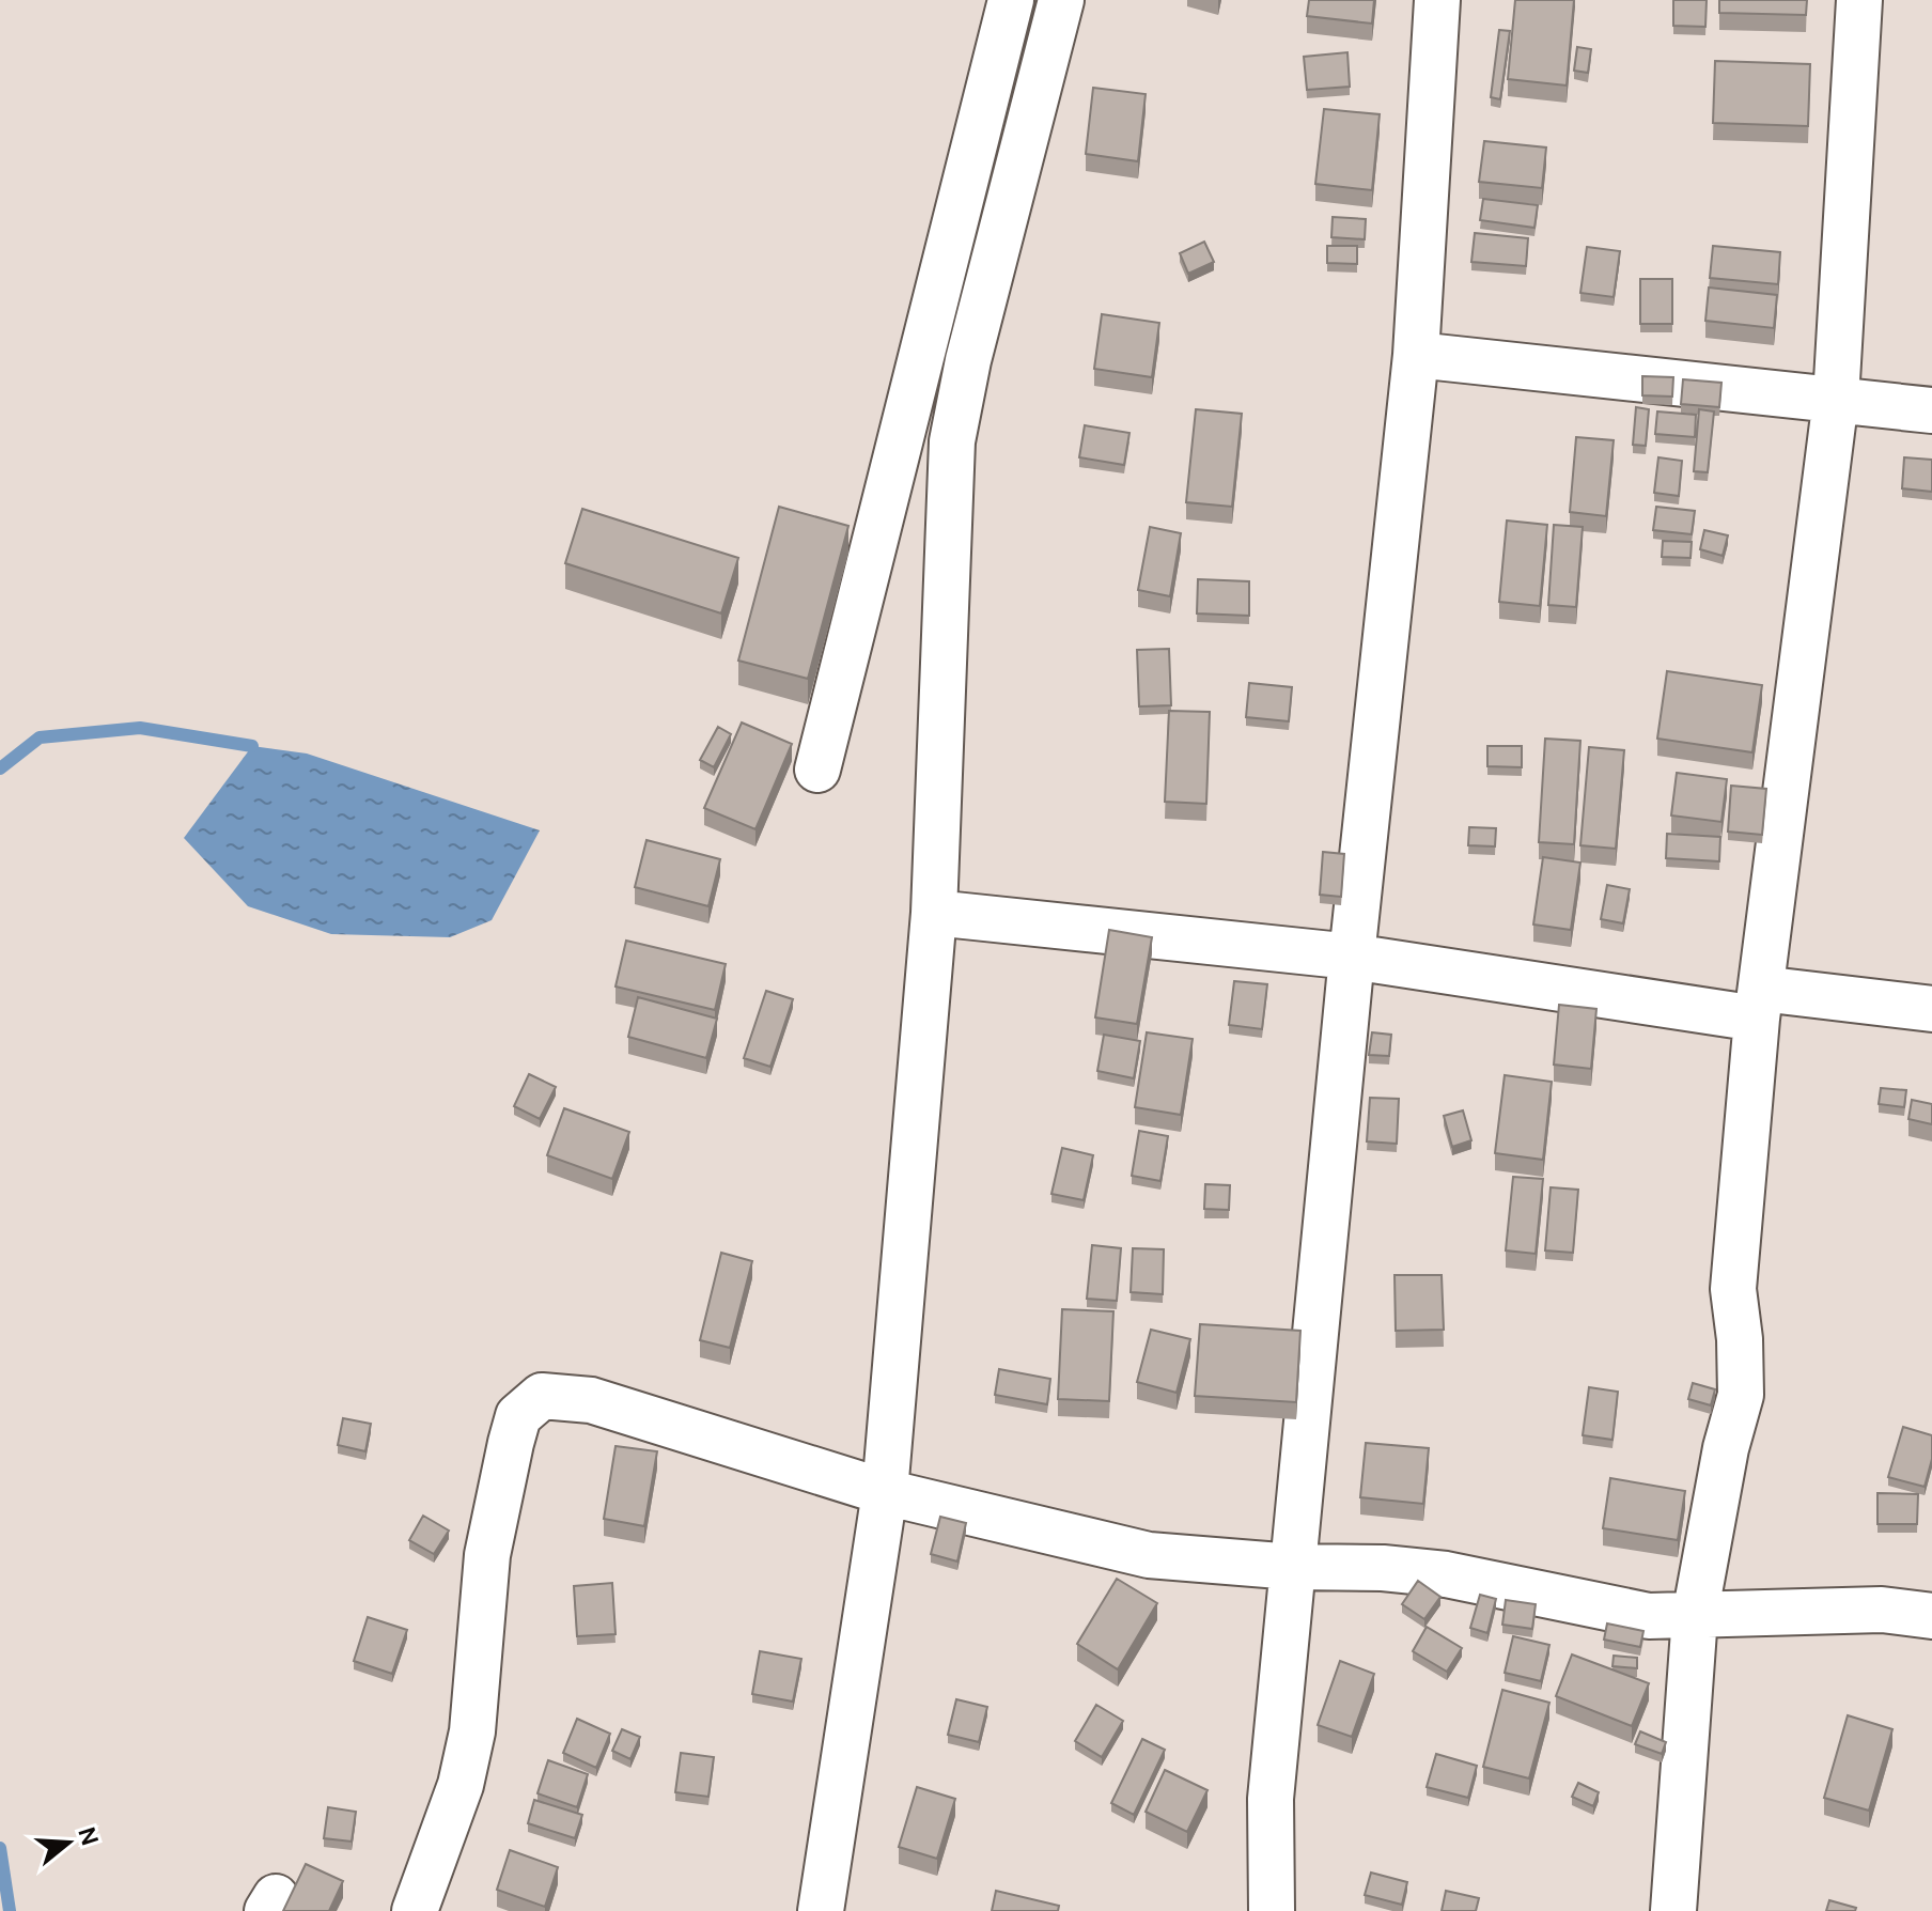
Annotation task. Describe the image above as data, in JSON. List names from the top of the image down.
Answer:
{
  "north": "right"
}
